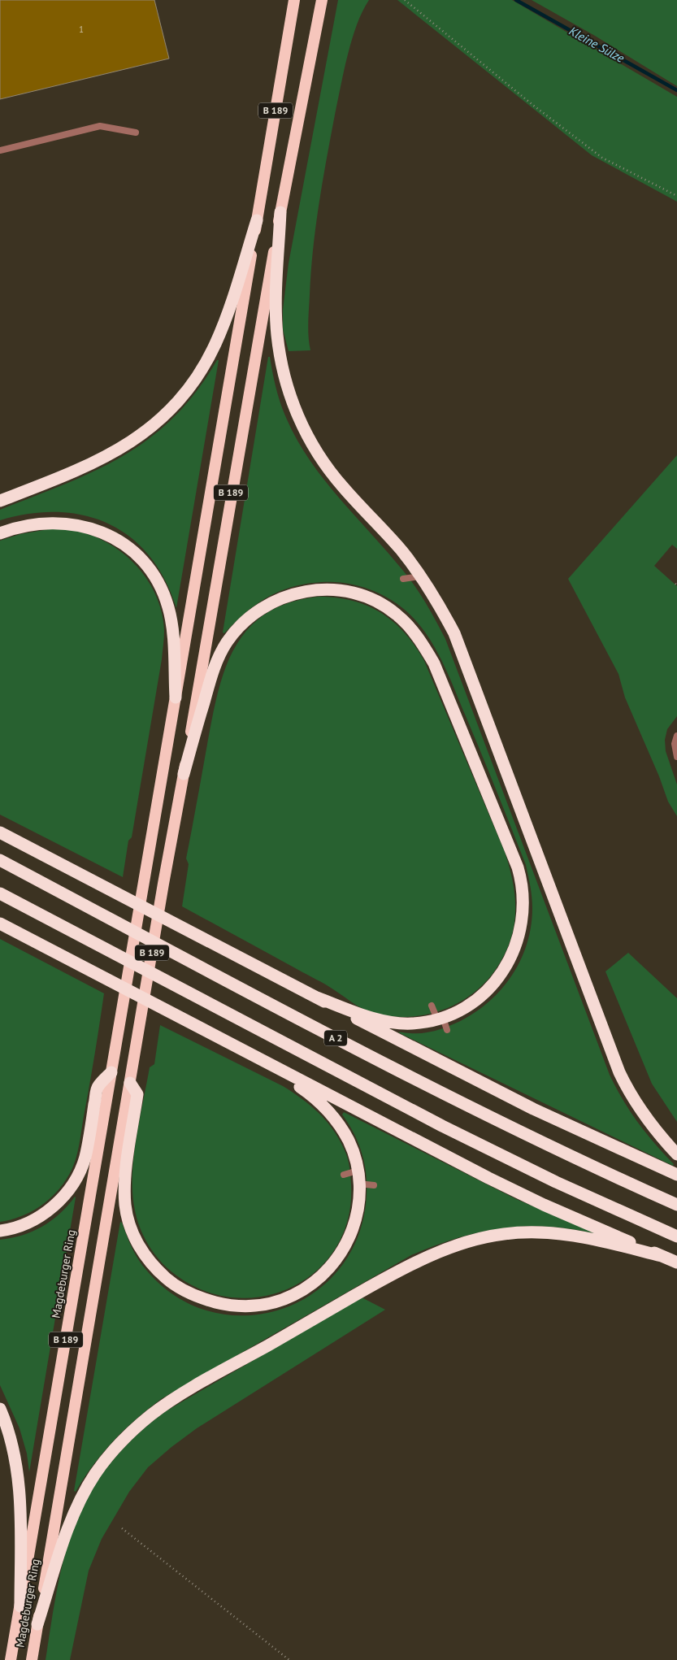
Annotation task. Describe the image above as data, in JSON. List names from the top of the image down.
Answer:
{
  "streets": {
    "highway": ["B 189", "A 2", "Magdeburger Ring"]
  },
  "crossings": [
    ["B 189", "Magdeburger Ring"]
  ],
  "water": ["Kleine Sülze"],
  "house_numbers": ["1"]
}
